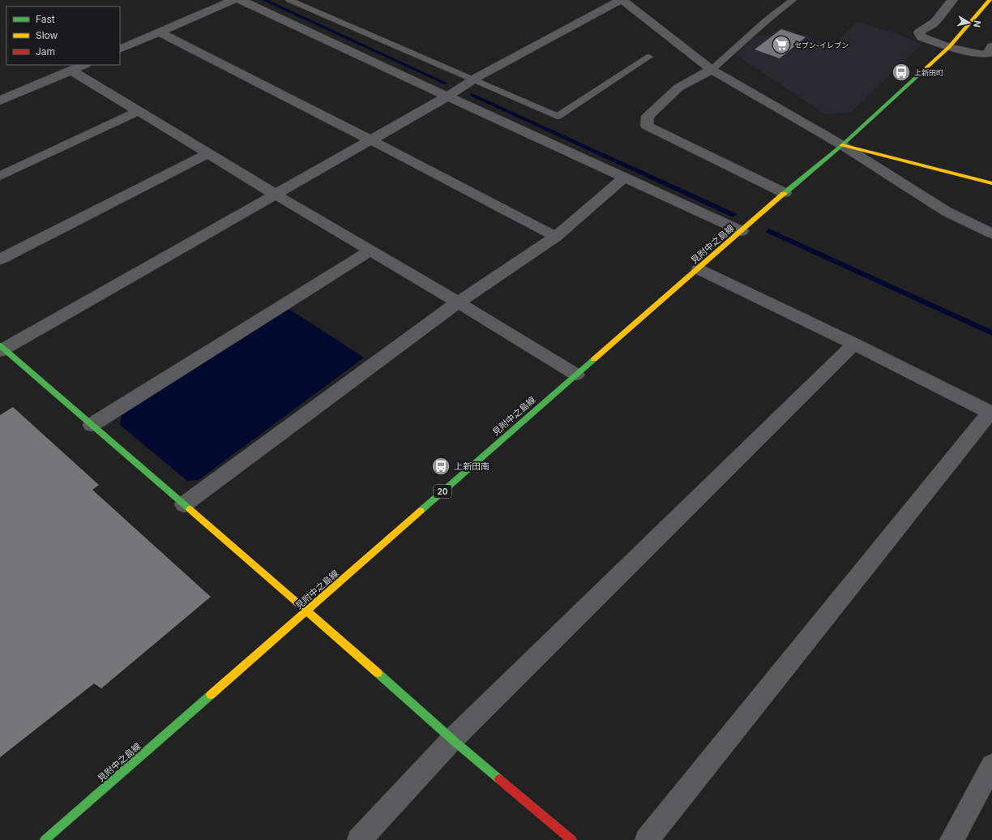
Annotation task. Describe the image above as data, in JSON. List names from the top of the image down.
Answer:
{
  "streets": {
    "main road": ["見附中之島線", "20"]
  },
  "places": {
    "supermarket": ["セブン-イレブン"],
    "bus stop": ["上新田町", "上新田南"]
  },
  "legend": ["Fast", "Slow", "Jam"],
  "north": "right"
}
